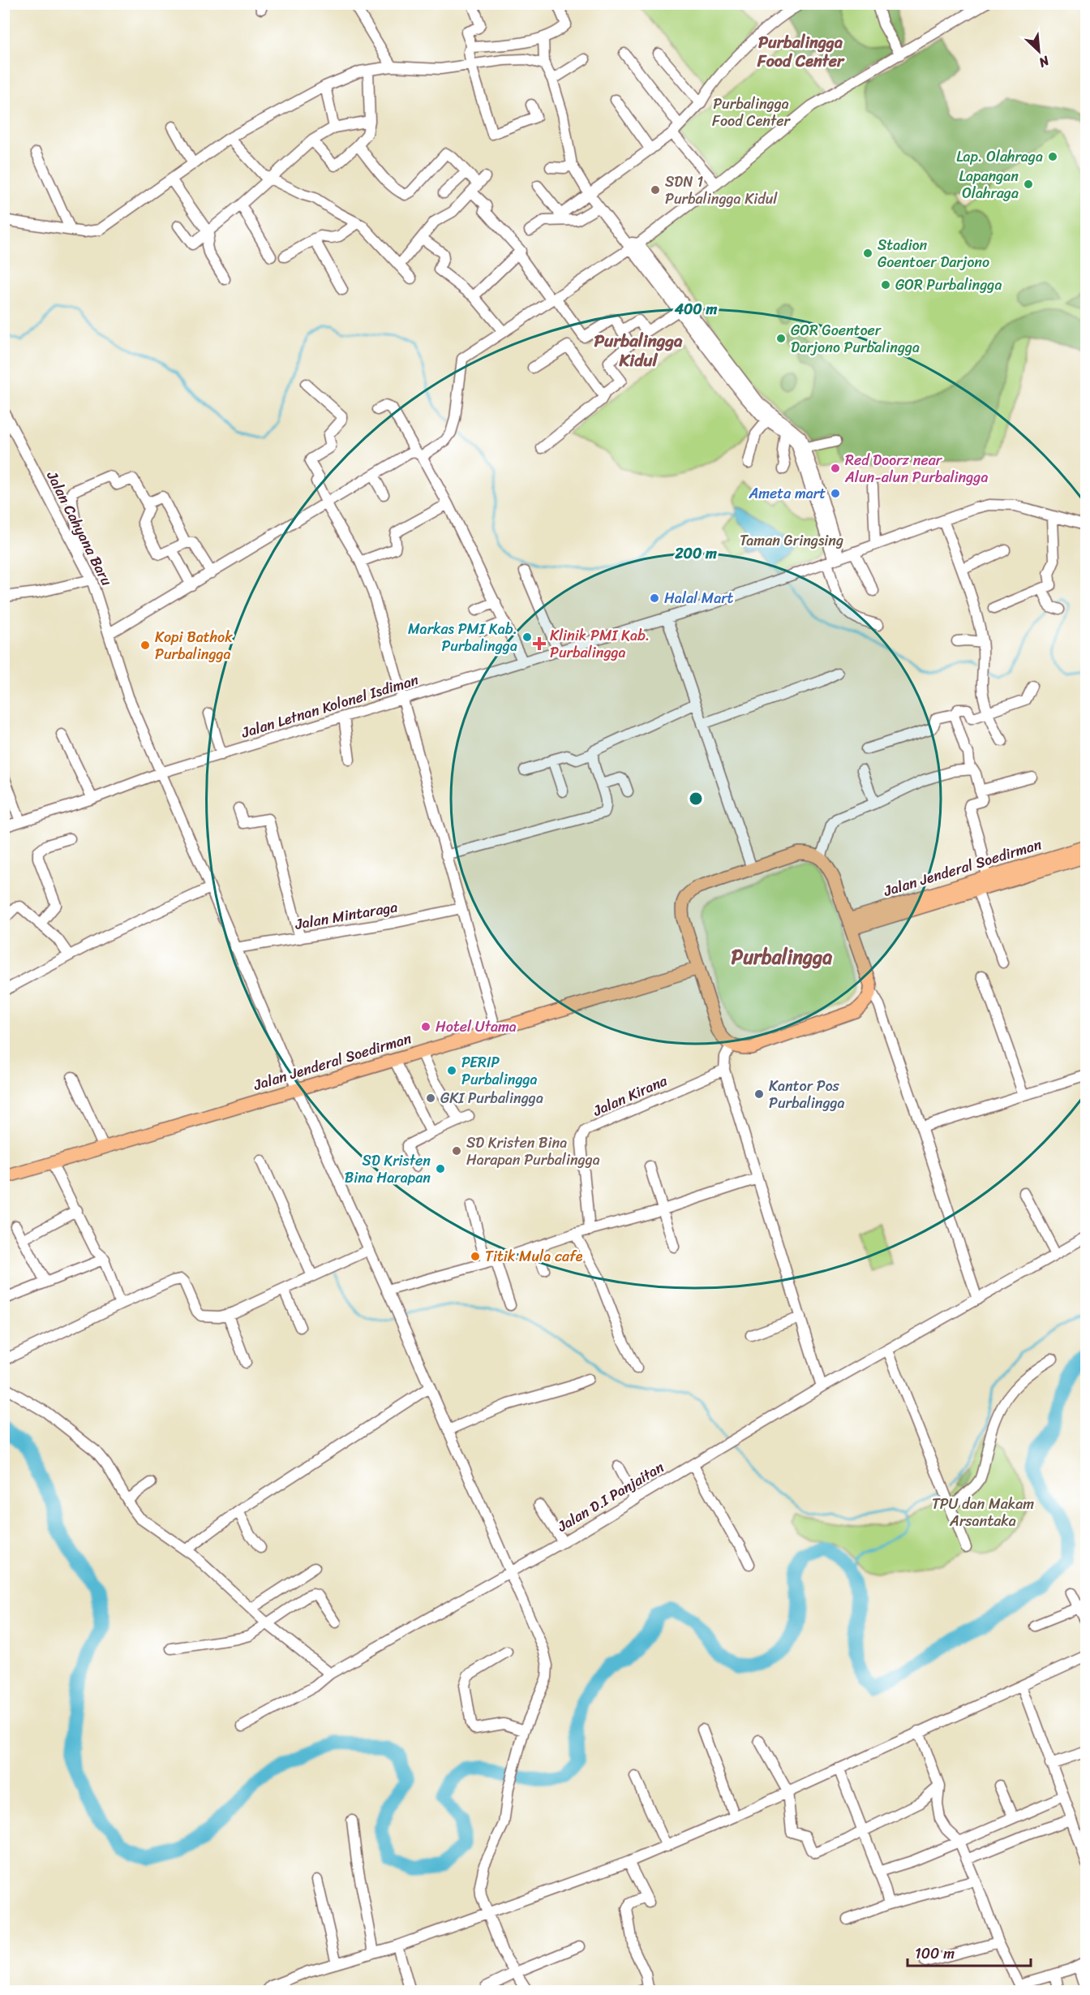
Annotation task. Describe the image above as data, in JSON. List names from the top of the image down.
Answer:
{
  "streets": {
    "main road": ["Jalan Jenderal Soedirman"],
    "street": [
      "Jalan Cahyana Baru",
      "Jalan Letnan Kolonel Isdiman",
      "Jalan Mintaraga",
      "Jalan Kirana",
      "Jalan D.I Panjaitan"
    ]
  },
  "crossings": [
    ["Jalan Cahyana Baru", "Jalan Letnan Kolonel Isdiman"],
    ["Jalan Cahyana Baru", "Jalan Jenderal Soedirman"],
    ["Jalan Cahyana Baru", "Jalan Mintaraga"],
    ["Jalan Cahyana Baru", "Jalan D.I Panjaitan"]
  ],
  "districts": ["Purbalingga Food Center", "Purbalingga Kidul", "Purbalingga"],
  "parks": ["Purbalingga Food Center", "Taman Gringsing", "TPU dan Makam Arsantaka"],
  "places": {
    "other": [
      "Lap. Olahraga",
      "Lapangan Olahraga",
      "SDN 1 Purbalingga Kidul",
      "Stadion Goentoer Darjono",
      "GOR Purbalingga",
      "GOR Goentoer Darjono Purbalingga",
      "Red Doorz near Alun-alun Purbalingga",
      "Ameta mart",
      "Halal Mart",
      "Markas PMI Kab. Purbalingga",
      "Kopi Bathok Purbalingga",
      "Hotel Utama",
      "PERIP Purbalingga",
      "Kantor Pos Purbalingga",
      "GKI Purbalingga",
      "SD Kristen Bina Harapan Purbalingga",
      "SD Kristen Bina Harapan",
      "Titik Mula cafe"
    ],
    "health": ["Klinik PMI Kab. Purbalingga"]
  },
  "scale_bar": "100 m",
  "north": "bottom right",
  "rings": ["400 m", "200 m"]
}
